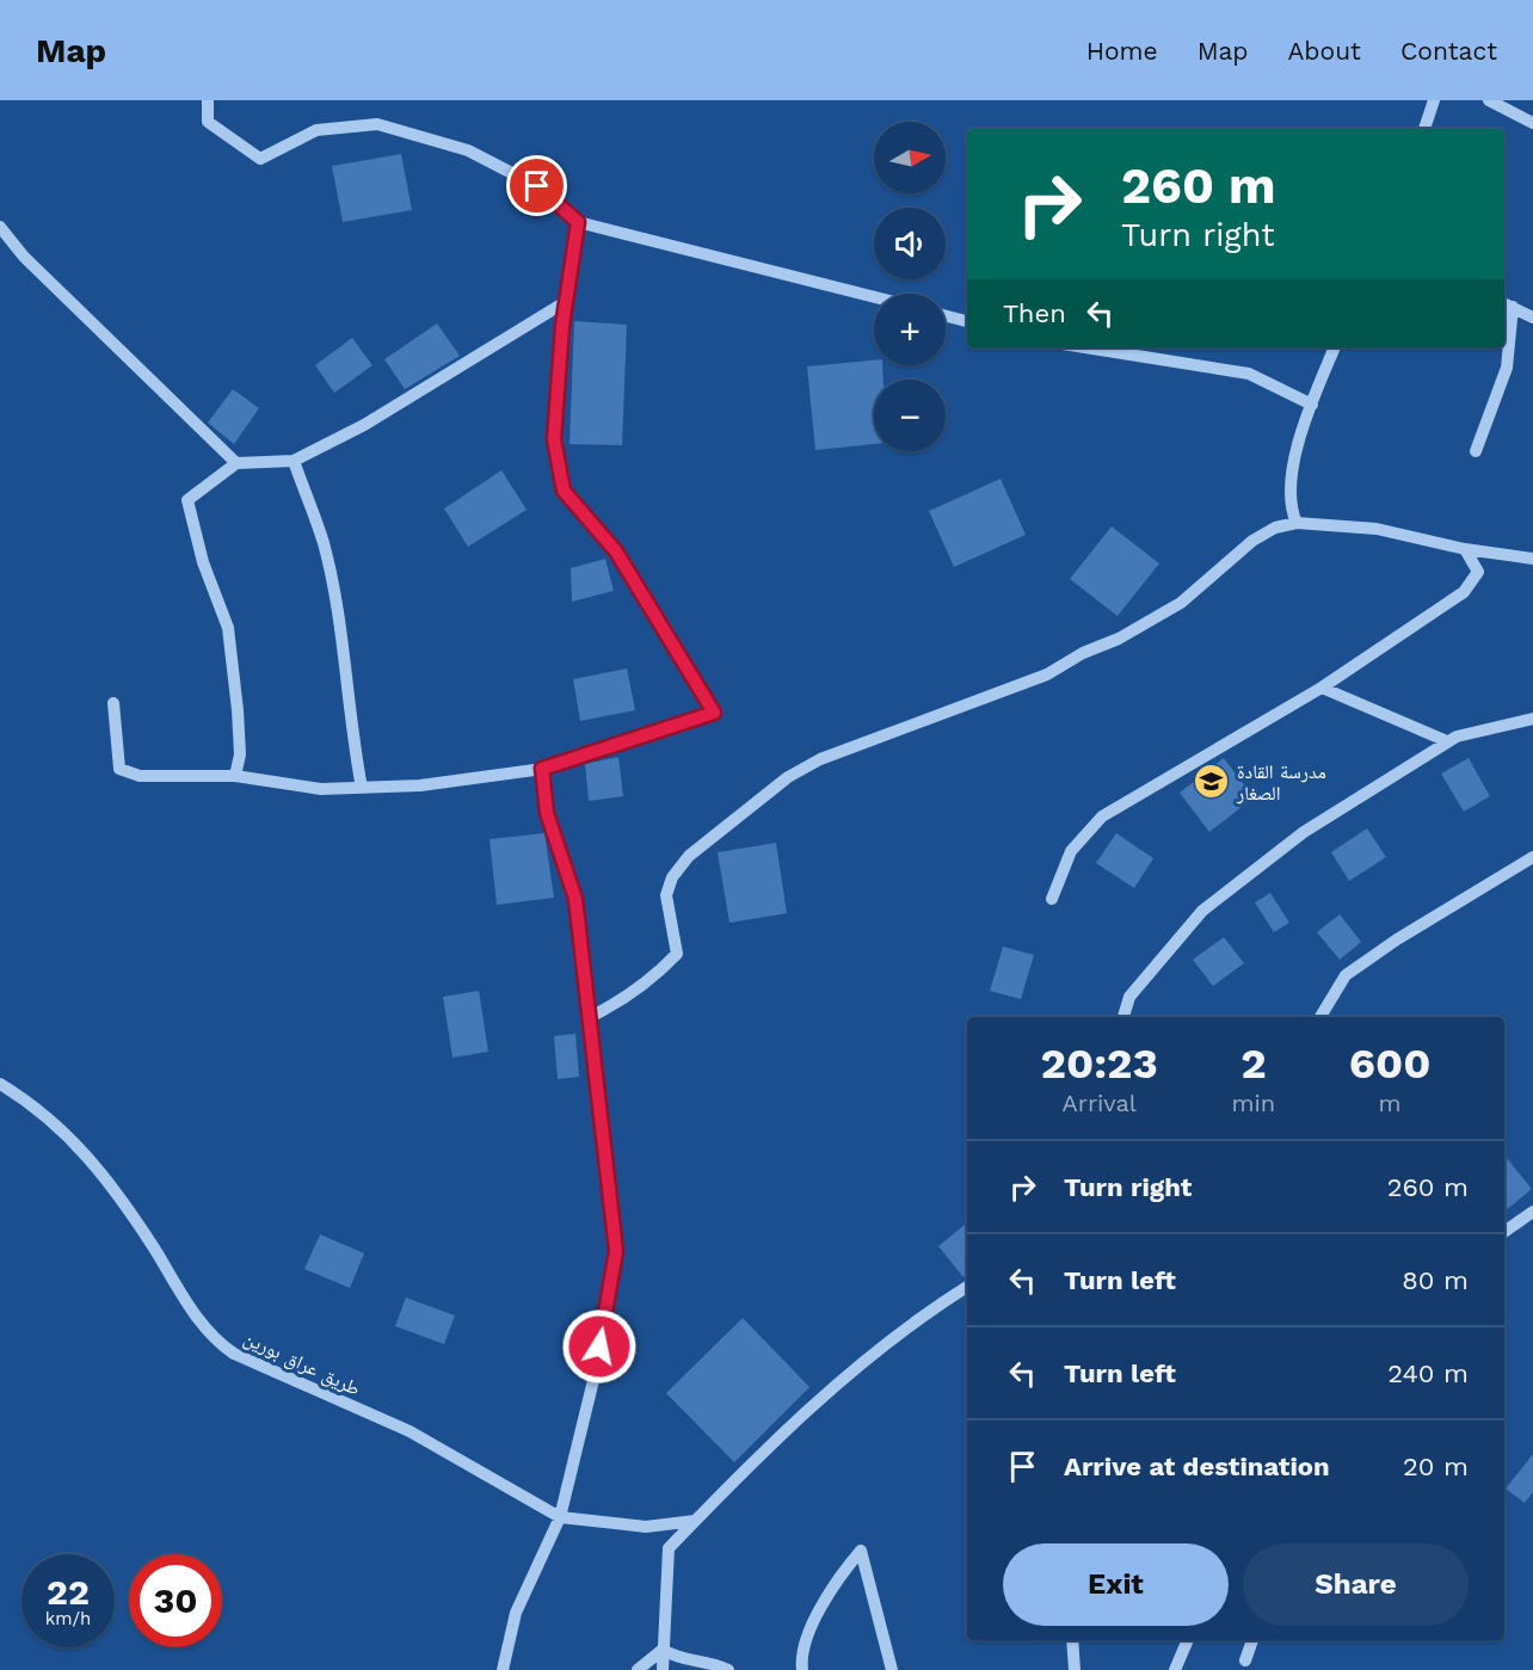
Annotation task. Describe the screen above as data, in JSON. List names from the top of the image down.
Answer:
{
  "streets": {
    "street": ["طريق عراق بورين"]
  },
  "places": {
    "school or university": ["مدرسة القادة الصغار"]
  },
  "north": "right",
  "page": {
    "header": "Map",
    "nav": [
      "Home",
      "Map",
      "About",
      "Contact"
    ],
    "map_buttons": ["+", "−"],
    "turn": ["260 m", "Turn right"],
    "then": "Then",
    "eta": [
      "20:23",
      "Arrival",
      "2",
      "min",
      "600",
      "m"
    ],
    "list": [
      {
        "name": "Turn right",
        "value": "260 m"
      },
      {
        "name": "Turn left",
        "value": "80 m"
      },
      {
        "name": "Turn left",
        "value": "240 m"
      },
      {
        "name": "Arrive at destination",
        "value": "20 m"
      }
    ],
    "buttons": ["Exit", "Share"],
    "speed": "22 km/h",
    "limit": "30"
  }
}
